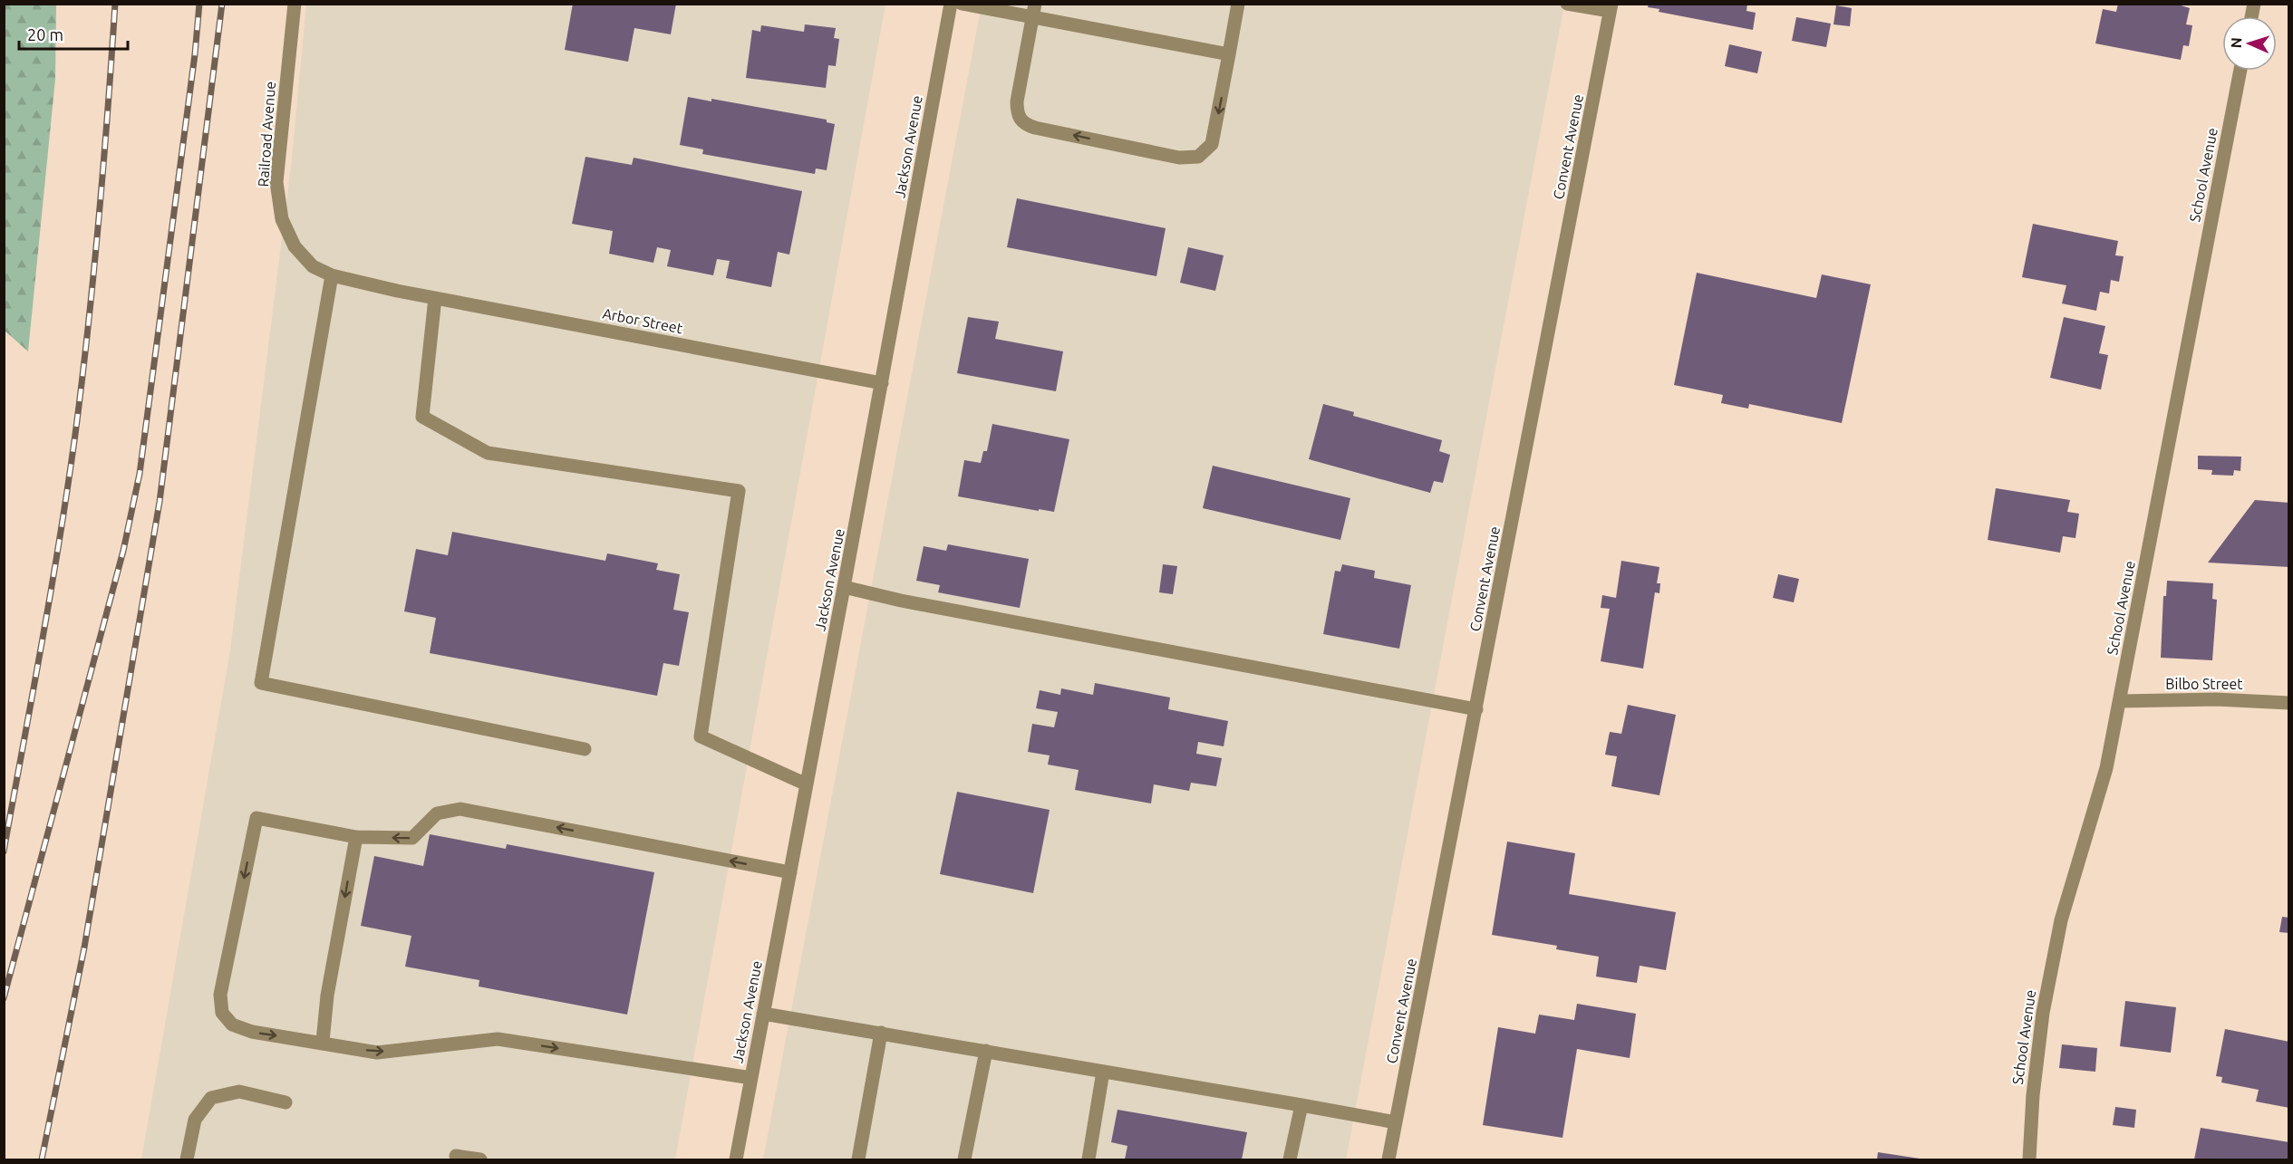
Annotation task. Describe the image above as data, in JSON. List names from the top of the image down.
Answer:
{
  "streets": {
    "street": [
      "Railroad Avenue",
      "Jackson Avenue",
      "Convent Avenue",
      "School Avenue",
      "Arbor Street",
      "Bilbo Street"
    ]
  },
  "crossings": [
    ["Railroad Avenue", "Arbor Street"],
    ["Jackson Avenue", "Arbor Street"],
    ["School Avenue", "Bilbo Street"]
  ],
  "scale_bar": "20 m",
  "north": "left"
}
